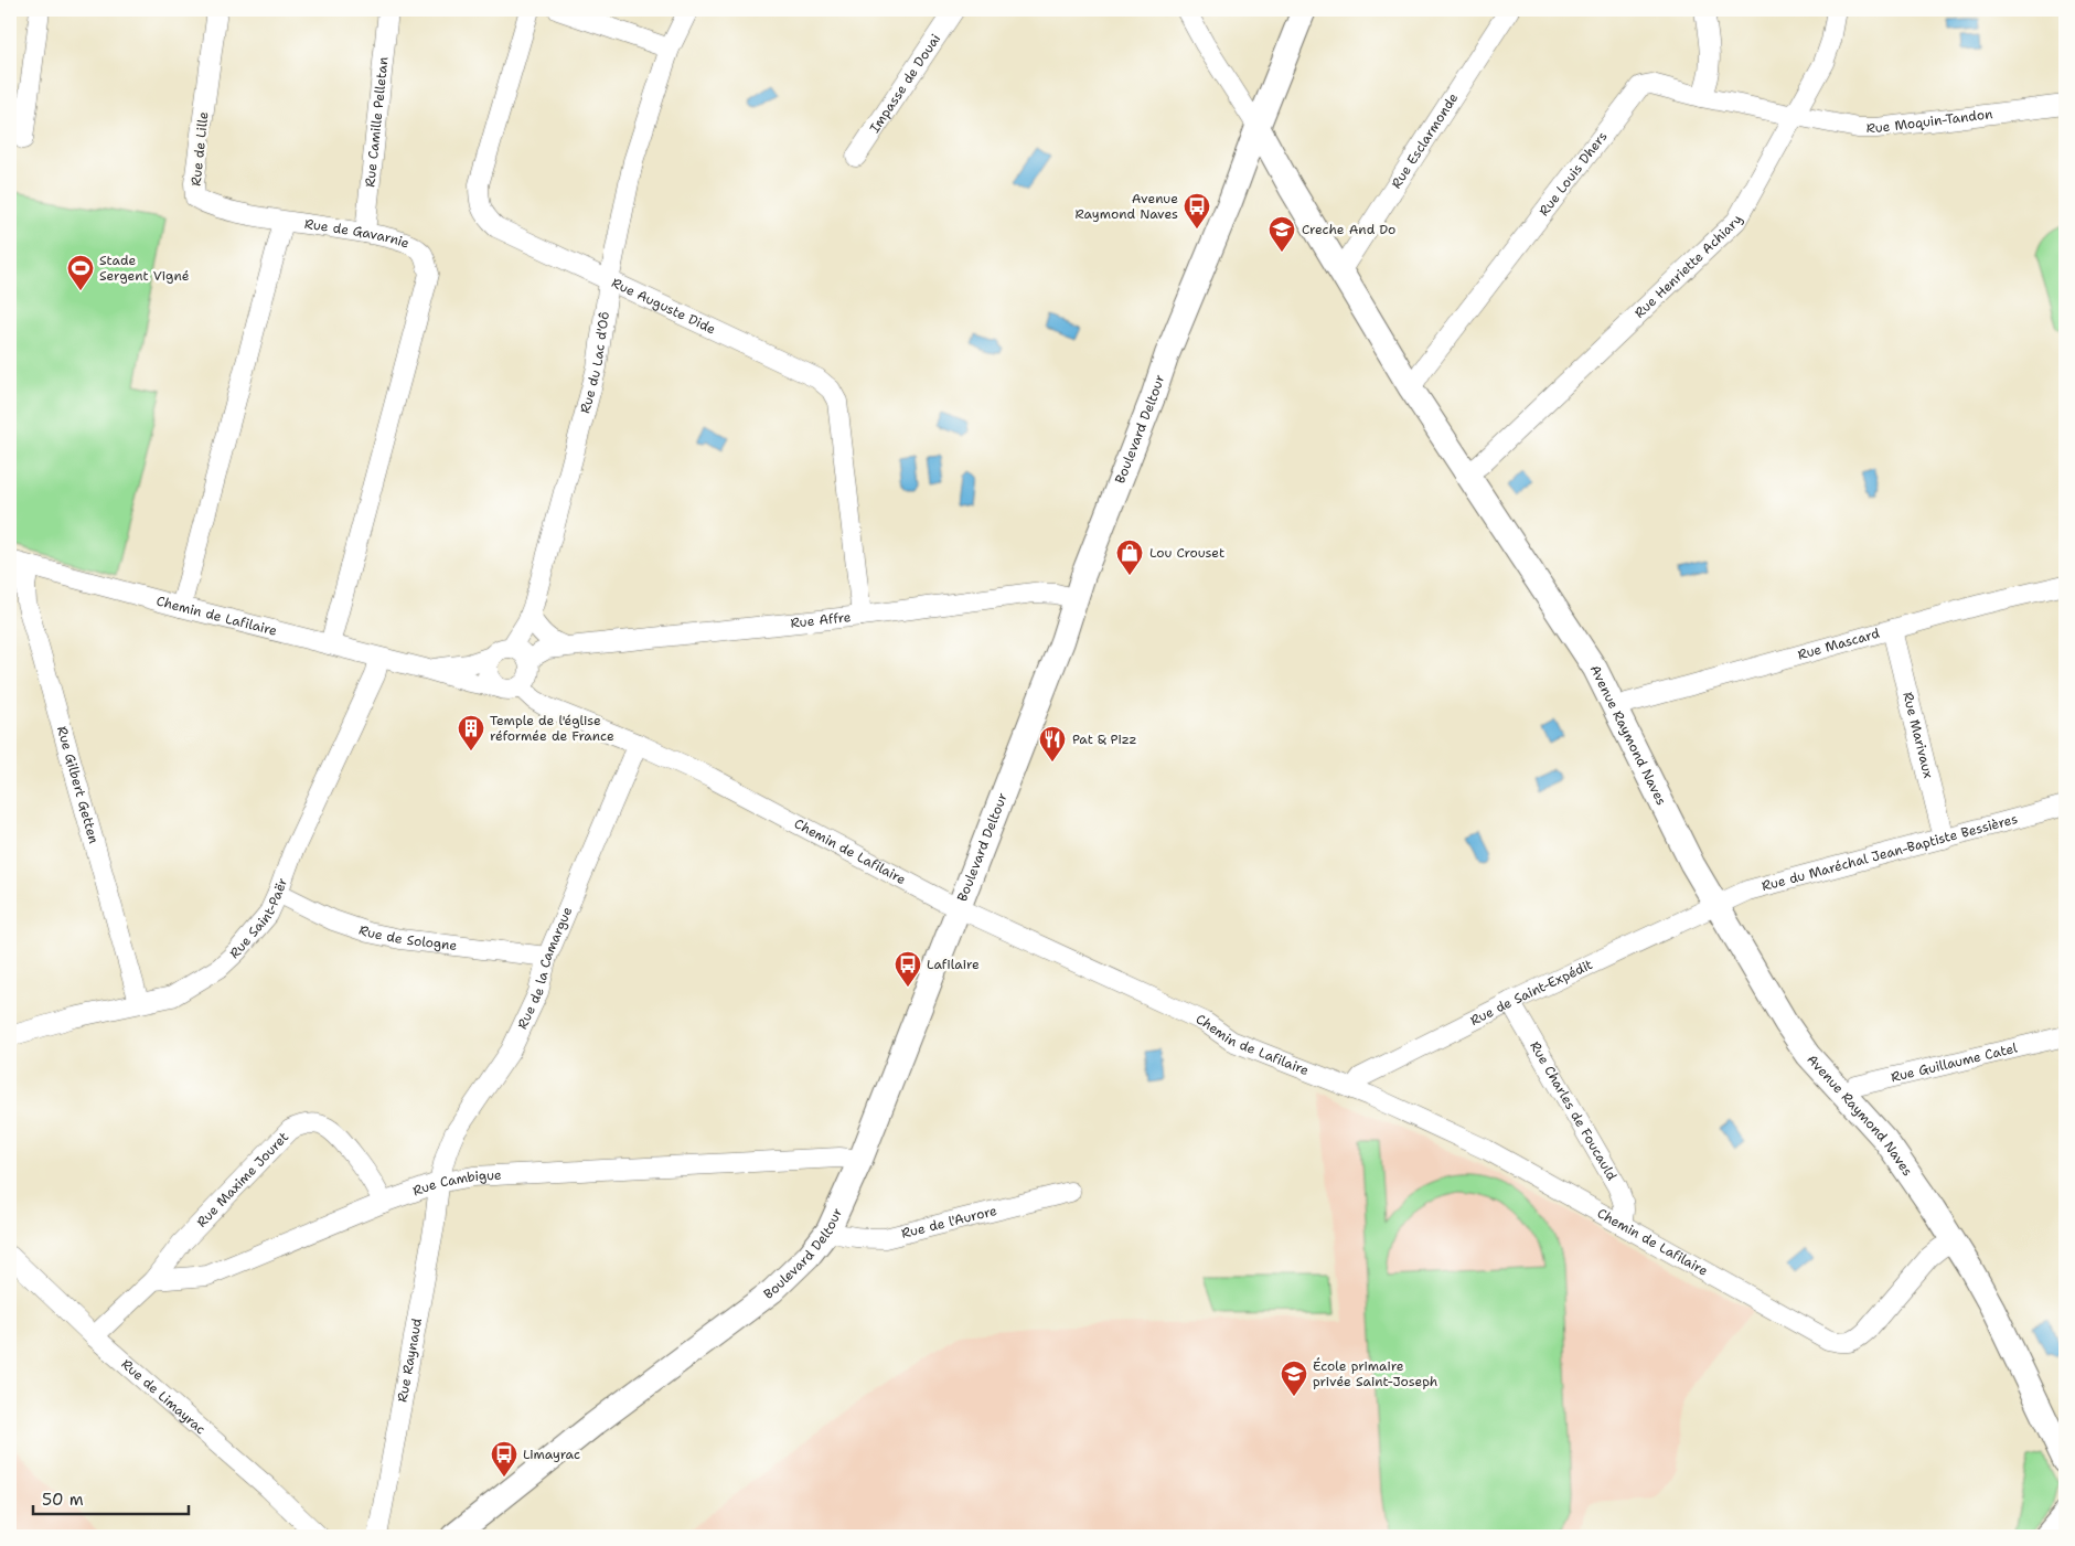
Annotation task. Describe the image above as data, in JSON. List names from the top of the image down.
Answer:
{
  "streets": {
    "street": [
      "Impasse de Douai",
      "Rue Moquin-Tandon",
      "Rue Camille Pelletan",
      "Rue Esclarmonde",
      "Rue de Lille",
      "Rue Louis Dhers",
      "Rue de Gavarnie",
      "Rue Henriette Achiary",
      "Rue Auguste Dide",
      "Rue du Lac d'Oô",
      "Boulevard Deltour",
      "Chemin de Lafilaire",
      "Rue Affre",
      "Rue Mascard",
      "Rue Marivaux",
      "Avenue Raymond Naves",
      "Rue Gilbert Getten",
      "Rue du Maréchal Jean-Baptiste Bessières",
      "Rue Saint-Paër",
      "Rue de Sologne",
      "Rue de la Camargue",
      "Rue de Saint-Expédit",
      "Rue Guillaume Catel",
      "Rue Charles de Foucauld",
      "Rue Maxime Jouret",
      "Rue Cambigue",
      "Rue de l'Aurore",
      "Rue Raynaud",
      "Rue de Limayrac"
    ]
  },
  "crossings": [
    ["Rue Moquin-Tandon", "Rue Louis Dhers"],
    ["Rue Moquin-Tandon", "Rue Henriette Achiary"],
    ["Rue Camille Pelletan", "Rue de Gavarnie"],
    ["Rue Esclarmonde", "Avenue Raymond Naves"],
    ["Rue de Lille", "Rue de Gavarnie"],
    ["Rue Louis Dhers", "Rue Henriette Achiary"],
    ["Rue Louis Dhers", "Avenue Raymond Naves"],
    ["Rue de Gavarnie", "Chemin de Lafilaire"],
    ["Rue Henriette Achiary", "Avenue Raymond Naves"],
    ["Rue Auguste Dide", "Rue du Lac d'Oô"],
    ["Rue Auguste Dide", "Rue Affre"],
    ["Rue du Lac d'Oô", "Chemin de Lafilaire"],
    ["Rue du Lac d'Oô", "Rue Affre"],
    ["Boulevard Deltour", "Chemin de Lafilaire"],
    ["Boulevard Deltour", "Rue Affre"],
    ["Boulevard Deltour", "Avenue Raymond Naves"],
    ["Boulevard Deltour", "Rue Cambigue"],
    ["Boulevard Deltour", "Rue de l'Aurore"],
    ["Chemin de Lafilaire", "Rue Affre"],
    ["Chemin de Lafilaire", "Avenue Raymond Naves"],
    ["Chemin de Lafilaire", "Rue Gilbert Getten"],
    ["Chemin de Lafilaire", "Rue Saint-Paër"],
    ["Chemin de Lafilaire", "Rue de la Camargue"],
    ["Chemin de Lafilaire", "Rue de Saint-Expédit"],
    ["Chemin de Lafilaire", "Rue Charles de Foucauld"],
    ["Rue Mascard", "Rue Marivaux"],
    ["Rue Mascard", "Avenue Raymond Naves"],
    ["Rue Marivaux", "Rue du Maréchal Jean-Baptiste Bessières"],
    ["Avenue Raymond Naves", "Rue du Maréchal Jean-Baptiste Bessières"],
    ["Avenue Raymond Naves", "Rue de Saint-Expédit"],
    ["Avenue Raymond Naves", "Rue Guillaume Catel"],
    ["Rue Gilbert Getten", "Rue Saint-Paër"],
    ["Rue du Maréchal Jean-Baptiste Bessières", "Rue de Saint-Expédit"],
    ["Rue Saint-Paër", "Rue de Sologne"],
    ["Rue de Sologne", "Rue de la Camargue"],
    ["Rue de la Camargue", "Rue Cambigue"],
    ["Rue de la Camargue", "Rue Raynaud"],
    ["Rue de Saint-Expédit", "Rue Charles de Foucauld"],
    ["Rue Maxime Jouret", "Rue Cambigue"],
    ["Rue Cambigue", "Rue Raynaud"]
  ],
  "places": {
    "bus stop": ["Avenue Raymond Naves", "Lafilaire", "Limayrac"],
    "school or university": ["Creche And Do", "École primaire privée Saint-Joseph"],
    "sports": ["Stade Sergent Vigné"],
    "shop": ["Lou Crouset"],
    "building": ["Temple de l'église réformée de France"],
    "restaurant": ["Pat & Pizz"]
  },
  "scale_bar": "50 m"
}
